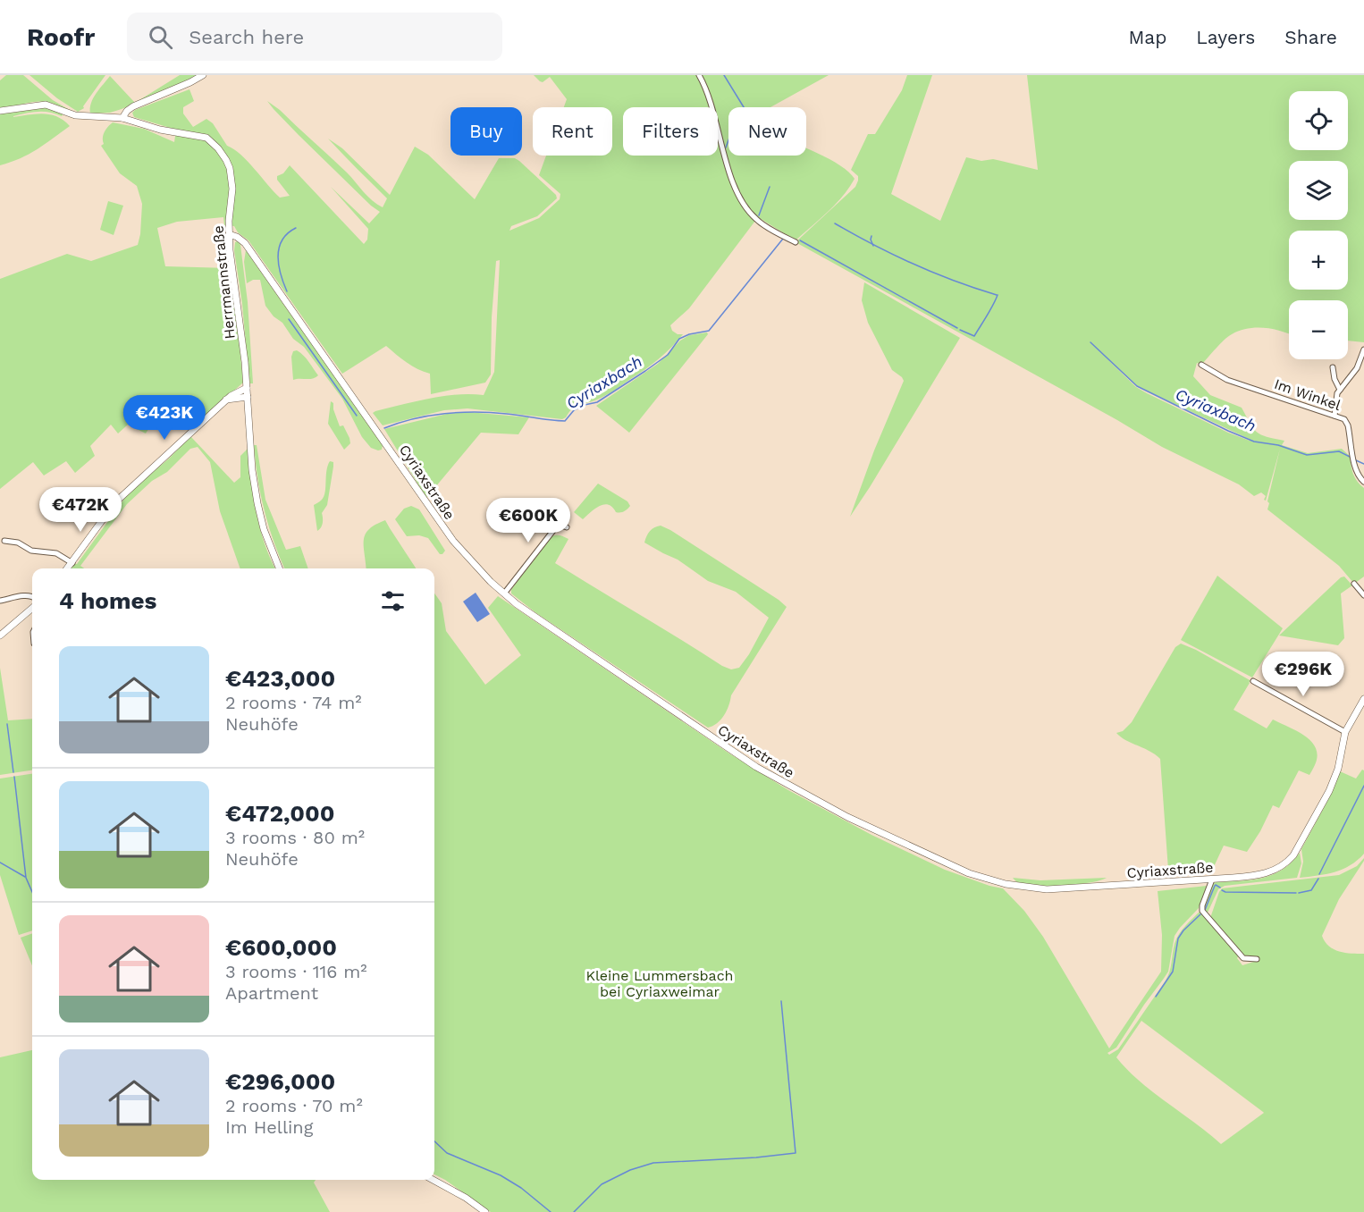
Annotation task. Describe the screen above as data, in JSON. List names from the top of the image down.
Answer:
{
  "streets": {
    "street": ["Herrmannstraße", "Im Winkel", "Cyriaxstraße"]
  },
  "crossings": [
    ["Herrmannstraße", "Cyriaxstraße"]
  ],
  "water": ["Cyriaxbach"],
  "parks": ["Kleine Lummersbach bei Cyriaxweimar"],
  "page": {
    "header": "Roofr",
    "search": "Search here",
    "nav": ["Map", "Layers", "Share"],
    "map_buttons": ["+", "−"],
    "chip": [
      "Buy",
      "Rent",
      "Filters",
      "New"
    ],
    "price": [
      "€423K",
      "€472K",
      "€600K",
      "€296K"
    ],
    "heading": "4 homes",
    "list": [
      {
        "name": "€423,000",
        "note": "2 rooms · 74 m² · Neuhöfe"
      },
      {
        "name": "€472,000",
        "note": "3 rooms · 80 m² · Neuhöfe"
      },
      {
        "name": "€600,000",
        "note": "3 rooms · 116 m² · Apartment"
      },
      {
        "name": "€296,000",
        "note": "2 rooms · 70 m² · Im Helling"
      }
    ]
  }
}
